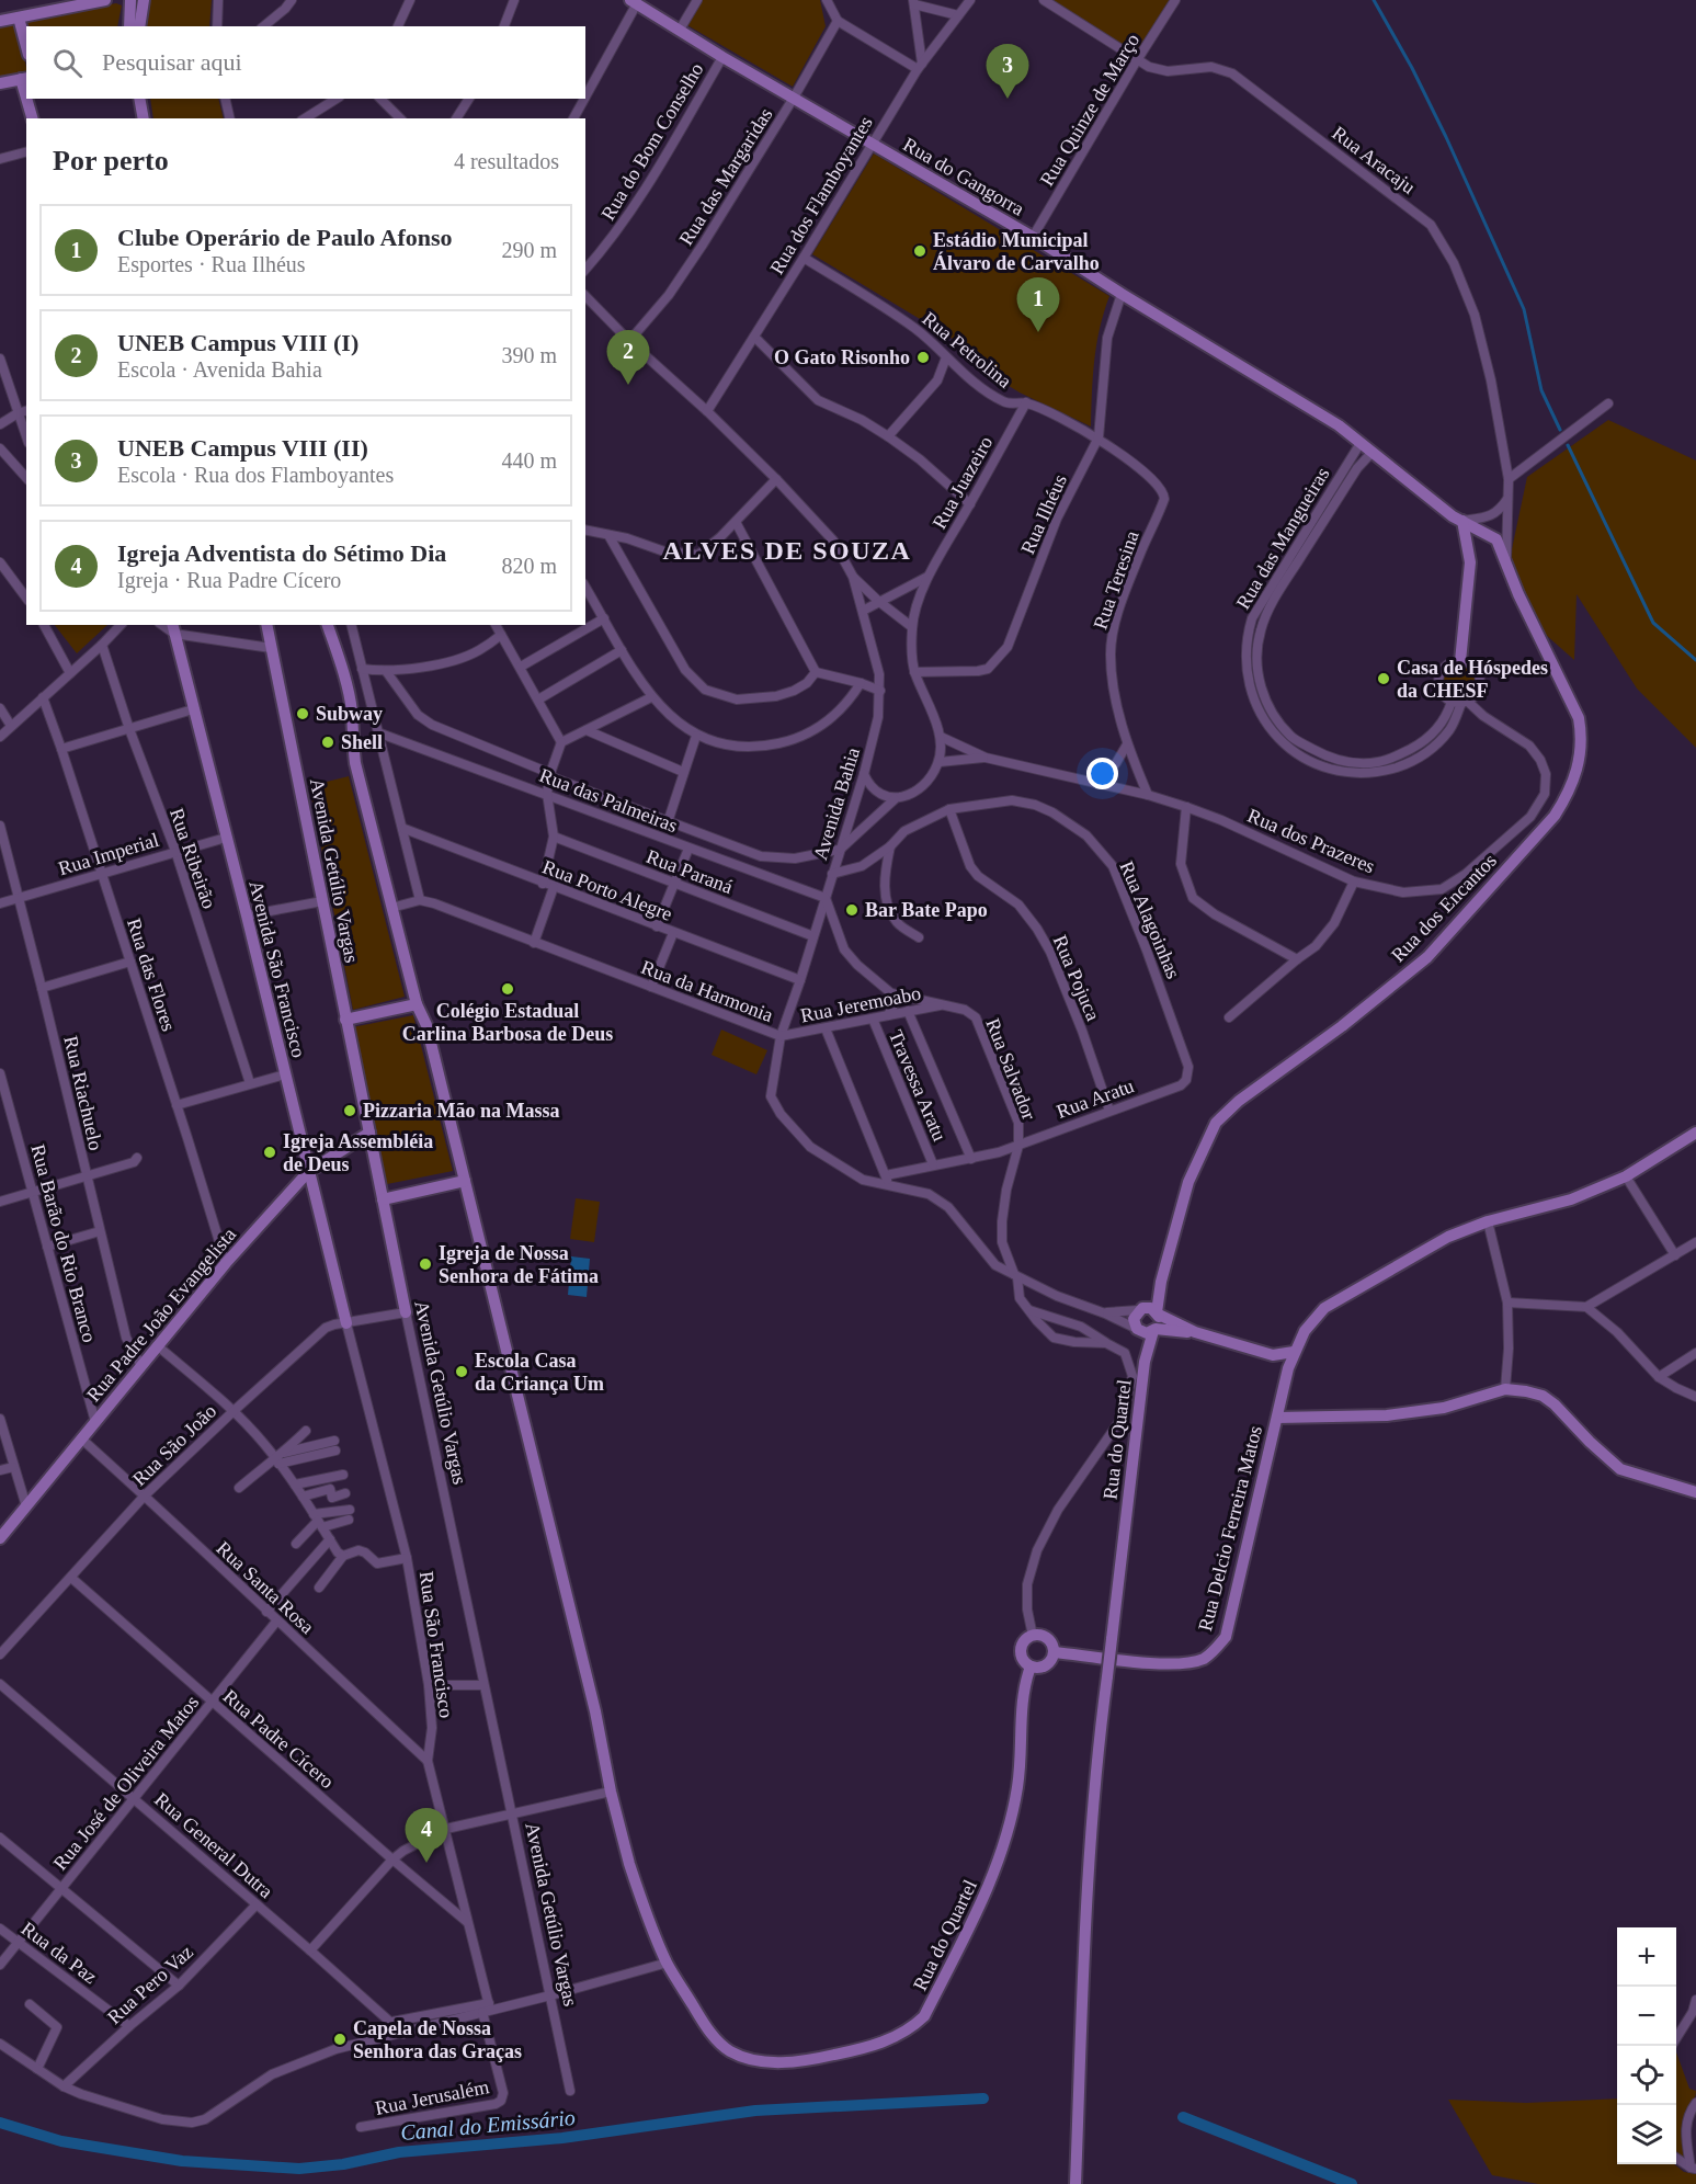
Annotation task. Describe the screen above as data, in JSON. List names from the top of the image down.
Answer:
{
  "streets": {
    "street": [
      "Rua Quinze de Março",
      "Rua do Bom Conselho",
      "Rua Aracaju",
      "Rua das Margaridas",
      "Rua do Gangorra",
      "Rua dos Flamboyantes",
      "Rua Petrolina",
      "Rua Juazeiro",
      "Rua Ilhéus",
      "Rua das Mangueiras",
      "Rua Teresina",
      "Rua das Palmeiras",
      "Avenida Bahia",
      "Rua dos Prazeres",
      "Rua Imperial",
      "Rua Ribeirão",
      "Avenida Getúlio Vargas",
      "Rua Paraná",
      "Rua Porto Alegre",
      "Rua dos Encantos",
      "Rua Alagoinhas",
      "Avenida São Francisco",
      "Rua das Flores",
      "Rua Pojuca",
      "Rua da Harmonia",
      "Rua Jeremoabo",
      "Rua Salvador",
      "Travessa Aratu",
      "Rua Riachuelo",
      "Rua Aratu",
      "Rua Barão do Rio Branco",
      "Rua Padre João Evangelista",
      "Rua do Quartel",
      "Rua São João",
      "Rua Delcio Ferreira Matos",
      "Rua Santa Rosa",
      "Rua São Francisco",
      "Rua Padre Cícero",
      "Rua José de Oliveira Matos",
      "Rua General Dutra",
      "Rua da Paz",
      "Rua Pero Vaz",
      "Rua Jerusalém"
    ]
  },
  "crossings": [
    ["Rua Quinze de Março", "Rua Aracaju"],
    ["Rua Quinze de Março", "Rua do Gangorra"],
    ["Rua do Bom Conselho", "Rua do Gangorra"],
    ["Rua Aracaju", "Rua dos Encantos"],
    ["Rua das Margaridas", "Rua do Gangorra"],
    ["Rua das Margaridas", "Avenida Bahia"],
    ["Rua do Gangorra", "Rua dos Flamboyantes"],
    ["Rua do Gangorra", "Rua Ilhéus"],
    ["Rua do Gangorra", "Rua das Mangueiras"],
    ["Rua do Gangorra", "Rua dos Encantos"],
    ["Rua dos Flamboyantes", "Rua Petrolina"],
    ["Rua dos Flamboyantes", "Avenida Bahia"],
    ["Rua Petrolina", "Rua Juazeiro"],
    ["Rua Petrolina", "Rua Ilhéus"],
    ["Rua Petrolina", "Rua Teresina"],
    ["Rua Juazeiro", "Rua Ilhéus"],
    ["Rua Juazeiro", "Avenida Bahia"],
    ["Rua Juazeiro", "Rua dos Prazeres"],
    ["Rua das Mangueiras", "Rua dos Prazeres"],
    ["Rua Teresina", "Rua dos Prazeres"],
    ["Rua das Palmeiras", "Avenida Bahia"],
    ["Rua das Palmeiras", "Rua Salvador"],
    ["Avenida Bahia", "Rua Paraná"],
    ["Avenida Bahia", "Rua Porto Alegre"],
    ["Avenida Bahia", "Rua Alagoinhas"],
    ["Avenida Bahia", "Rua da Harmonia"],
    ["Avenida Bahia", "Rua Jeremoabo"],
    ["Avenida Bahia", "Rua Salvador"],
    ["Rua Imperial", "Rua Ribeirão"],
    ["Rua Imperial", "Avenida São Francisco"],
    ["Rua Imperial", "Rua das Flores"],
    ["Rua Imperial", "Rua Riachuelo"],
    ["Avenida Getúlio Vargas", "Rua Padre João Evangelista"],
    ["Avenida Getúlio Vargas", "Rua São João"],
    ["Rua dos Encantos", "Rua do Quartel"],
    ["Rua Alagoinhas", "Rua Pojuca"],
    ["Rua Alagoinhas", "Rua Aratu"],
    ["Avenida São Francisco", "Rua Padre João Evangelista"],
    ["Avenida São Francisco", "Rua São João"],
    ["Avenida São Francisco", "Rua São Francisco"],
    ["Rua das Flores", "Rua Padre João Evangelista"],
    ["Rua Pojuca", "Rua Aratu"],
    ["Rua da Harmonia", "Rua Jeremoabo"],
    ["Rua da Harmonia", "Rua Salvador"],
    ["Rua da Harmonia", "Rua Aratu"],
    ["Rua Jeremoabo", "Rua Salvador"],
    ["Rua Jeremoabo", "Travessa Aratu"],
    ["Rua Salvador", "Rua Aratu"],
    ["Travessa Aratu", "Rua Aratu"],
    ["Rua Riachuelo", "Rua Padre João Evangelista"],
    ["Rua Barão do Rio Branco", "Rua Padre João Evangelista"],
    ["Rua Padre João Evangelista", "Rua Santa Rosa"],
    ["Rua do Quartel", "Rua Delcio Ferreira Matos"],
    ["Rua São João", "Rua Santa Rosa"],
    ["Rua São João", "Rua São Francisco"],
    ["Rua São João", "Rua Padre Cícero"],
    ["Rua Santa Rosa", "Rua São Francisco"],
    ["Rua Santa Rosa", "Rua José de Oliveira Matos"],
    ["Rua São Francisco", "Rua Padre Cícero"],
    ["Rua São Francisco", "Rua Jerusalém"],
    ["Rua Padre Cícero", "Rua José de Oliveira Matos"],
    ["Rua José de Oliveira Matos", "Rua General Dutra"],
    ["Rua José de Oliveira Matos", "Rua da Paz"],
    ["Rua General Dutra", "Rua Pero Vaz"],
    ["Rua da Paz", "Rua Pero Vaz"]
  ],
  "districts": ["ALVES DE SOUZA"],
  "water": ["Canal do Emissário"],
  "places": [
    "Estádio Municipal Álvaro de Carvalho",
    "O Gato Risonho",
    "Casa de Hóspedes da CHESF",
    "Subway",
    "Shell",
    "Bar Bate Papo",
    "Colégio Estadual Carlina Barbosa de Deus",
    "Pizzaria Mão na Massa",
    "Igreja Assembléia de Deus",
    "Igreja de Nossa Senhora de Fátima",
    "Escola Casa da Criança Um",
    "Capela de Nossa Senhora das Graças"
  ],
  "page": {
    "search": "Pesquisar aqui",
    "pins": [
      "3",
      "1",
      "2",
      "4"
    ],
    "heading": ["Por perto", "4 resultados"],
    "list": [
      {
        "mark": "1",
        "name": "Clube Operário de Paulo Afonso",
        "note": "Esportes · Rua Ilhéus",
        "value": "290 m"
      },
      {
        "mark": "2",
        "name": "UNEB Campus VIII (I)",
        "note": "Escola · Avenida Bahia",
        "value": "390 m"
      },
      {
        "mark": "3",
        "name": "UNEB Campus VIII (II)",
        "note": "Escola · Rua dos Flamboyantes",
        "value": "440 m"
      },
      {
        "mark": "4",
        "name": "Igreja Adventista do Sétimo Dia",
        "note": "Igreja · Rua Padre Cícero",
        "value": "820 m"
      }
    ],
    "map_buttons": ["+", "−"]
  }
}
